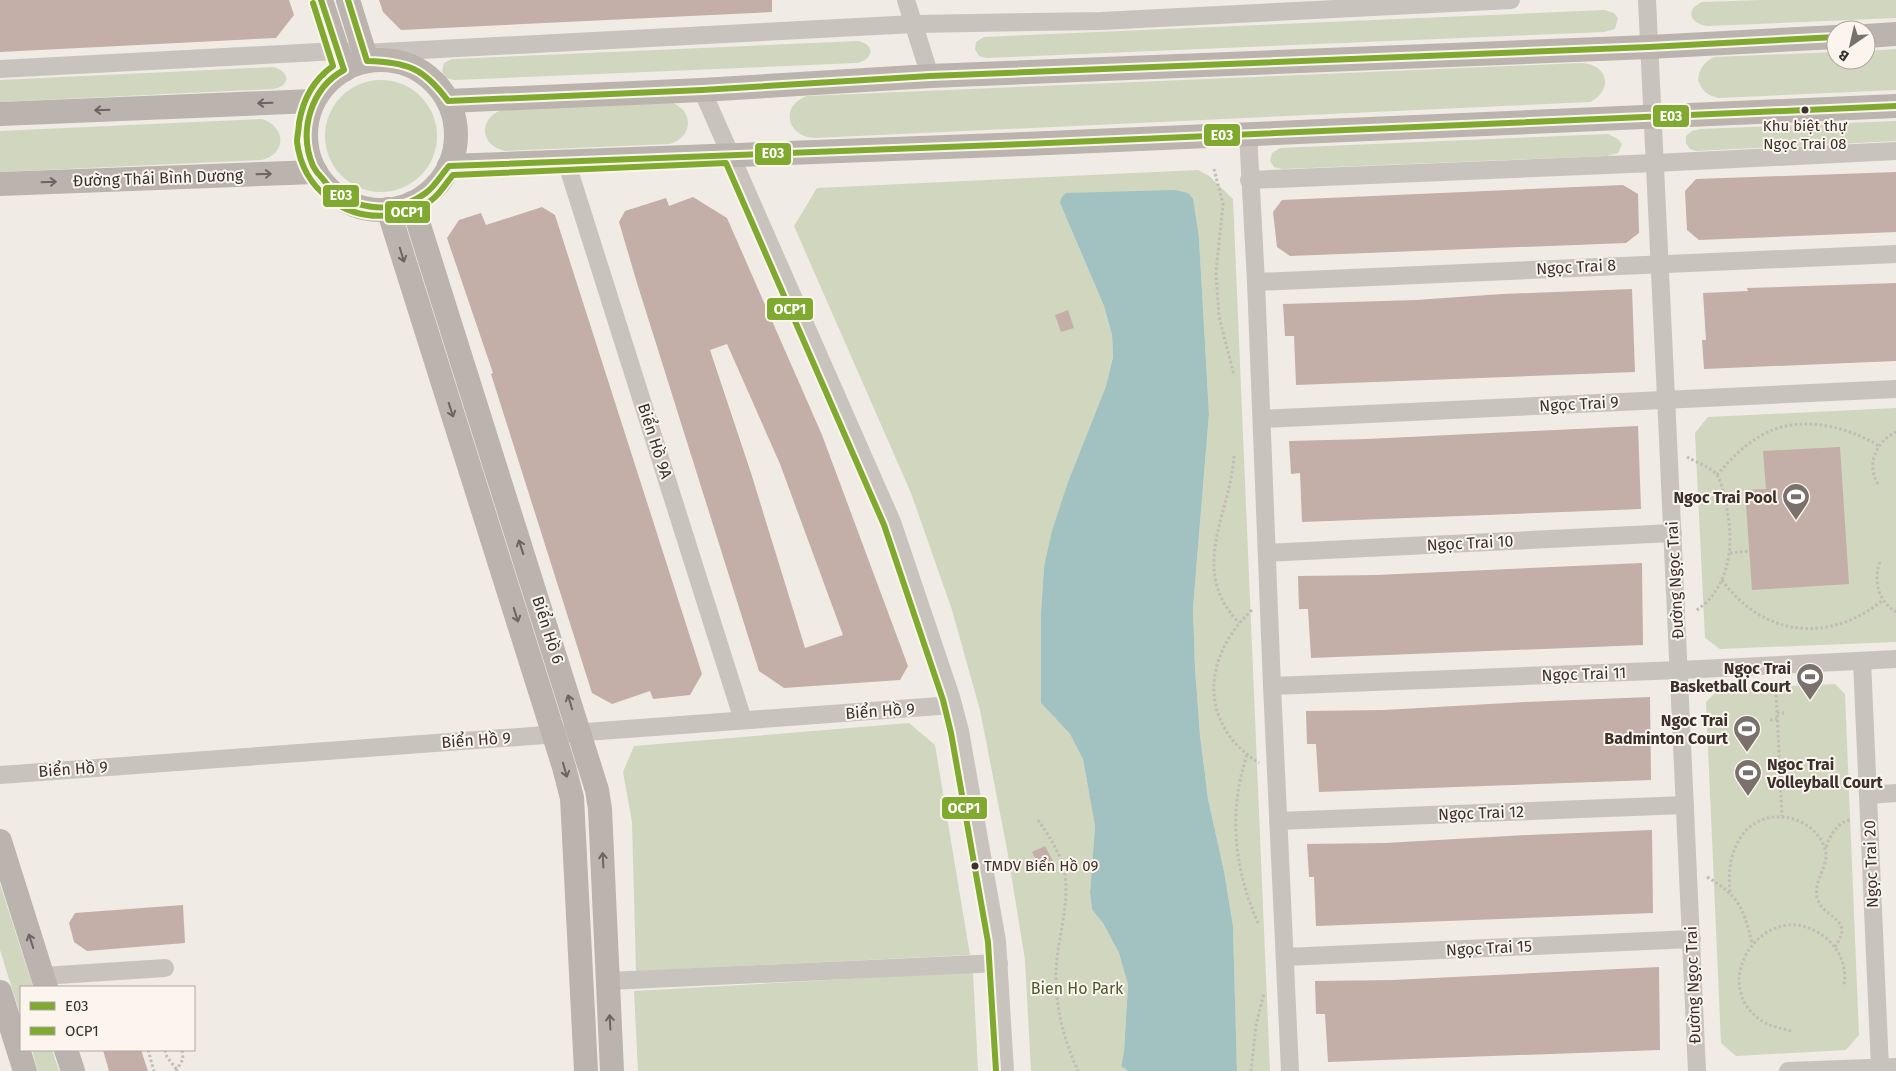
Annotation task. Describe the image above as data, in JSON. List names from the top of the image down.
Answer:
{
  "streets": {
    "main road": ["Đường Thái Bình Dương", "Biển Hồ 6"],
    "street": [
      "Ngọc Trai 8",
      "Ngọc Trai 9",
      "Biển Hồ 9A",
      "Ngọc Trai 10",
      "Đường Ngọc Trai",
      "Ngọc Trai 11",
      "Biển Hồ 9",
      "Ngọc Trai 12",
      "Ngọc Trai 20",
      "Ngọc Trai 15"
    ]
  },
  "crossings": [
    ["Đường Thái Bình Dương", "Biển Hồ 6"],
    ["Ngọc Trai 8", "Đường Ngọc Trai"],
    ["Ngọc Trai 9", "Đường Ngọc Trai"],
    ["Biển Hồ 9A", "Biển Hồ 9"],
    ["Ngọc Trai 10", "Đường Ngọc Trai"],
    ["Đường Ngọc Trai", "Ngọc Trai 11"],
    ["Đường Ngọc Trai", "Ngọc Trai 12"],
    ["Đường Ngọc Trai", "Ngọc Trai 15"],
    ["Biển Hồ 6", "Biển Hồ 9"],
    ["Ngọc Trai 11", "Ngọc Trai 20"]
  ],
  "parks": ["Bien Ho Park"],
  "places": {
    "other": ["Khu biệt thự Ngọc Trai 08", "TMDV Biển Hồ 09"],
    "sports": [
      "Ngoc Trai Pool",
      "Ngọc Trai Basketball Court",
      "Ngoc Trai Badminton Court",
      "Ngoc Trai Volleyball Court"
    ]
  },
  "lines": ["transit line E03", "transit line OCP1"],
  "legend": ["E03", "OCP1"],
  "north": "bottom left"
}
